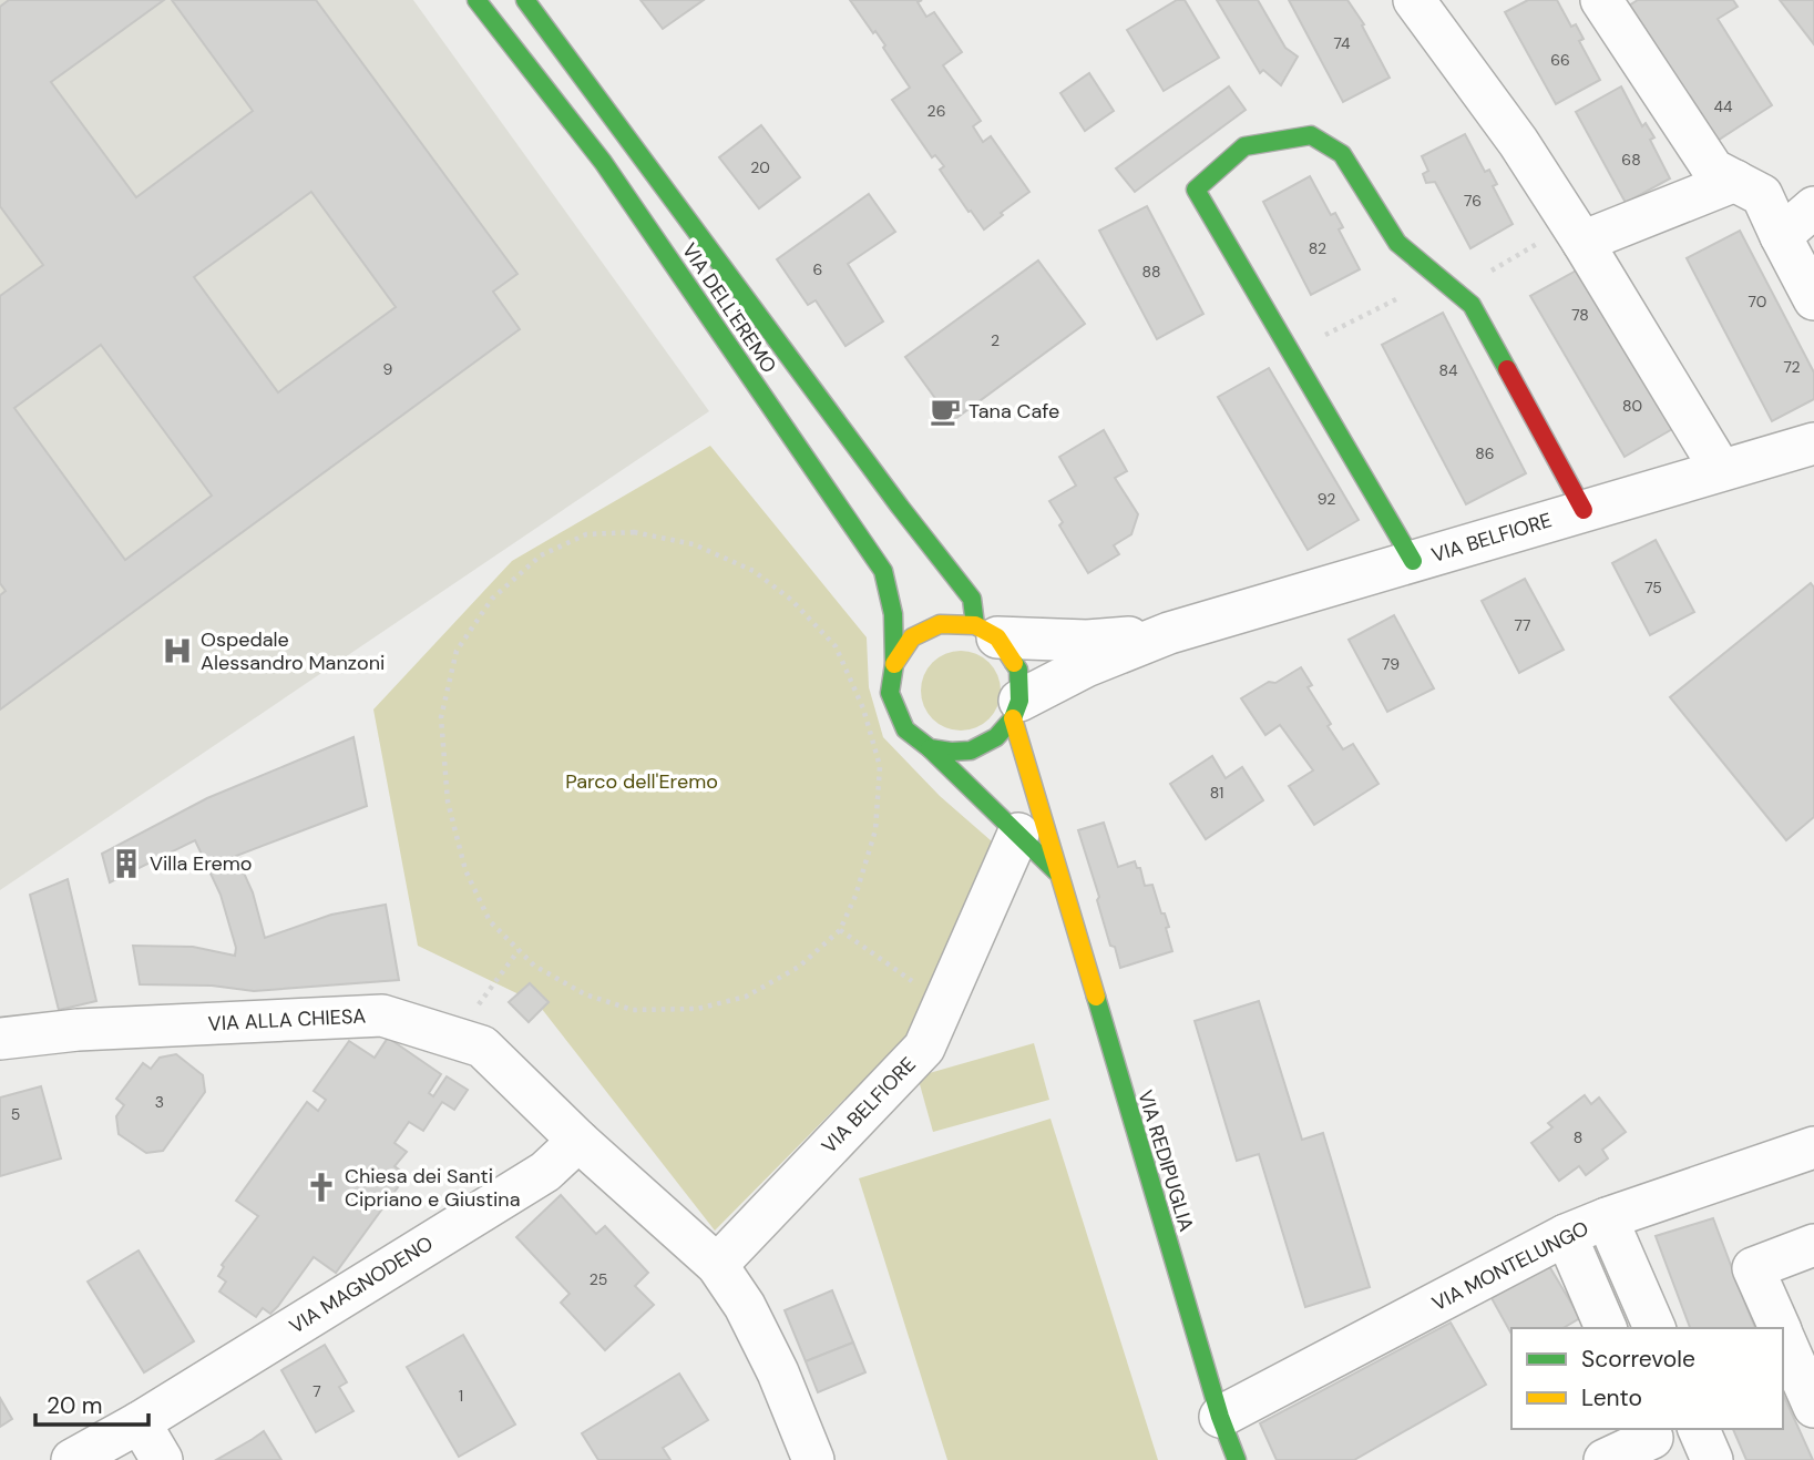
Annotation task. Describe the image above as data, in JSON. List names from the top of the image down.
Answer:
{
  "streets": {
    "main road": ["VIA DELL'EREMO", "VIA REDIPUGLIA"],
    "street": [
      "VIA BELFIORE",
      "VIA ALLA CHIESA",
      "VIA MONTELUNGO",
      "VIA MAGNODENO"
    ]
  },
  "crossings": [
    ["VIA DELL'EREMO", "VIA BELFIORE"],
    ["VIA DELL'EREMO", "VIA REDIPUGLIA"],
    ["VIA BELFIORE", "VIA ALLA CHIESA"],
    ["VIA BELFIORE", "VIA REDIPUGLIA"],
    ["VIA ALLA CHIESA", "VIA MAGNODENO"],
    ["VIA REDIPUGLIA", "VIA MONTELUNGO"]
  ],
  "parks": ["Parco dell'Eremo"],
  "places": {
    "cafe": ["Tana Cafe"],
    "hospital": ["Ospedale Alessandro Manzoni"],
    "building": ["Villa Eremo"],
    "church": ["Chiesa dei Santi Cipriano e Giustina"]
  },
  "house_numbers": [
    "74",
    "66",
    "44",
    "26",
    "68",
    "20",
    "76",
    "82",
    "6",
    "88",
    "70",
    "78",
    "2",
    "72",
    "9",
    "84",
    "80",
    "86",
    "92",
    "75",
    "77",
    "79",
    "81",
    "3",
    "5",
    "8",
    "25",
    "7",
    "1"
  ],
  "legend": ["Scorrevole", "Lento"],
  "scale_bar": "20 m"
}
